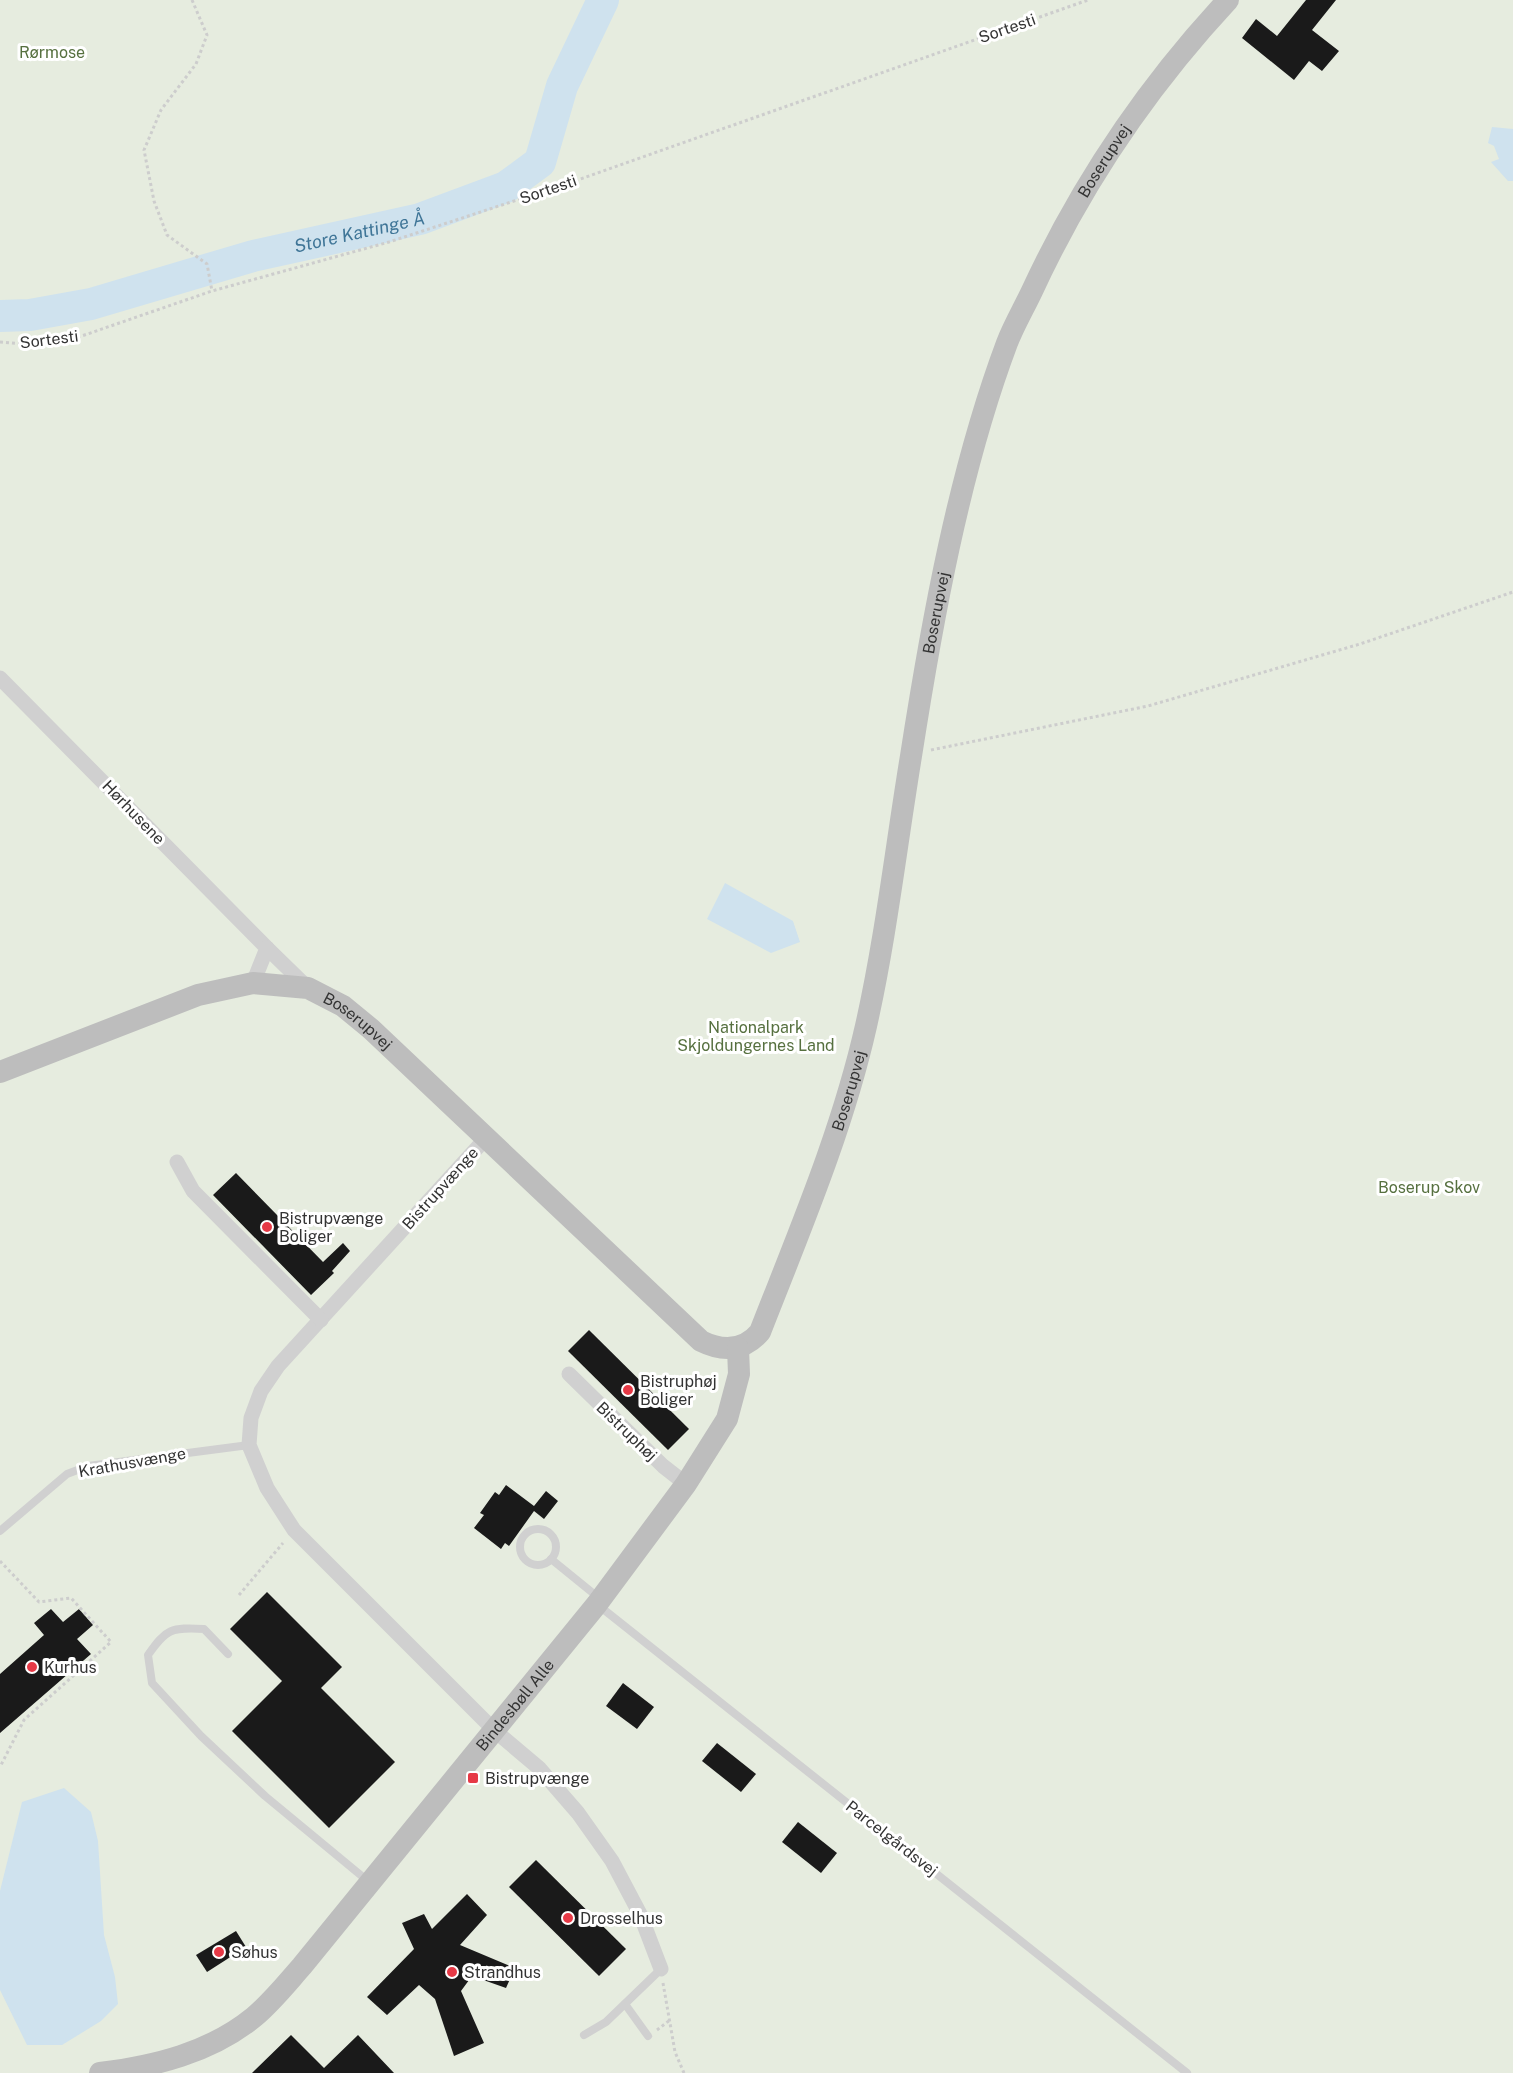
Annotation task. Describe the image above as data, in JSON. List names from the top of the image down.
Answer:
{
  "streets": {
    "street": [
      "Boserupvej",
      "Hørhusene",
      "Bistrupvænge",
      "Bistruphøj",
      "Bindesbøll Alle"
    ],
    "lane": ["Krathusvænge", "Parcelgårdsvej"],
    "path": ["Sortesti"]
  },
  "crossings": [
    ["Boserupvej", "Hørhusene"],
    ["Boserupvej", "Bistrupvænge"],
    ["Boserupvej", "Bindesbøll Alle"],
    ["Bistrupvænge", "Krathusvænge"],
    ["Bistrupvænge", "Bindesbøll Alle"],
    ["Bistruphøj", "Bindesbøll Alle"],
    ["Bindesbøll Alle", "Parcelgårdsvej"]
  ],
  "water": ["Store Kattinge Å"],
  "parks": ["Rørmose", "Nationalpark Skjoldungernes Land", "Boserup Skov"],
  "places": {
    "other": [
      "Bistrupvænge Boliger",
      "Bistruphøj Boliger",
      "Kurhus",
      "Drosselhus",
      "Søhus",
      "Strandhus"
    ],
    "transit": ["Bistrupvænge"]
  }
}
